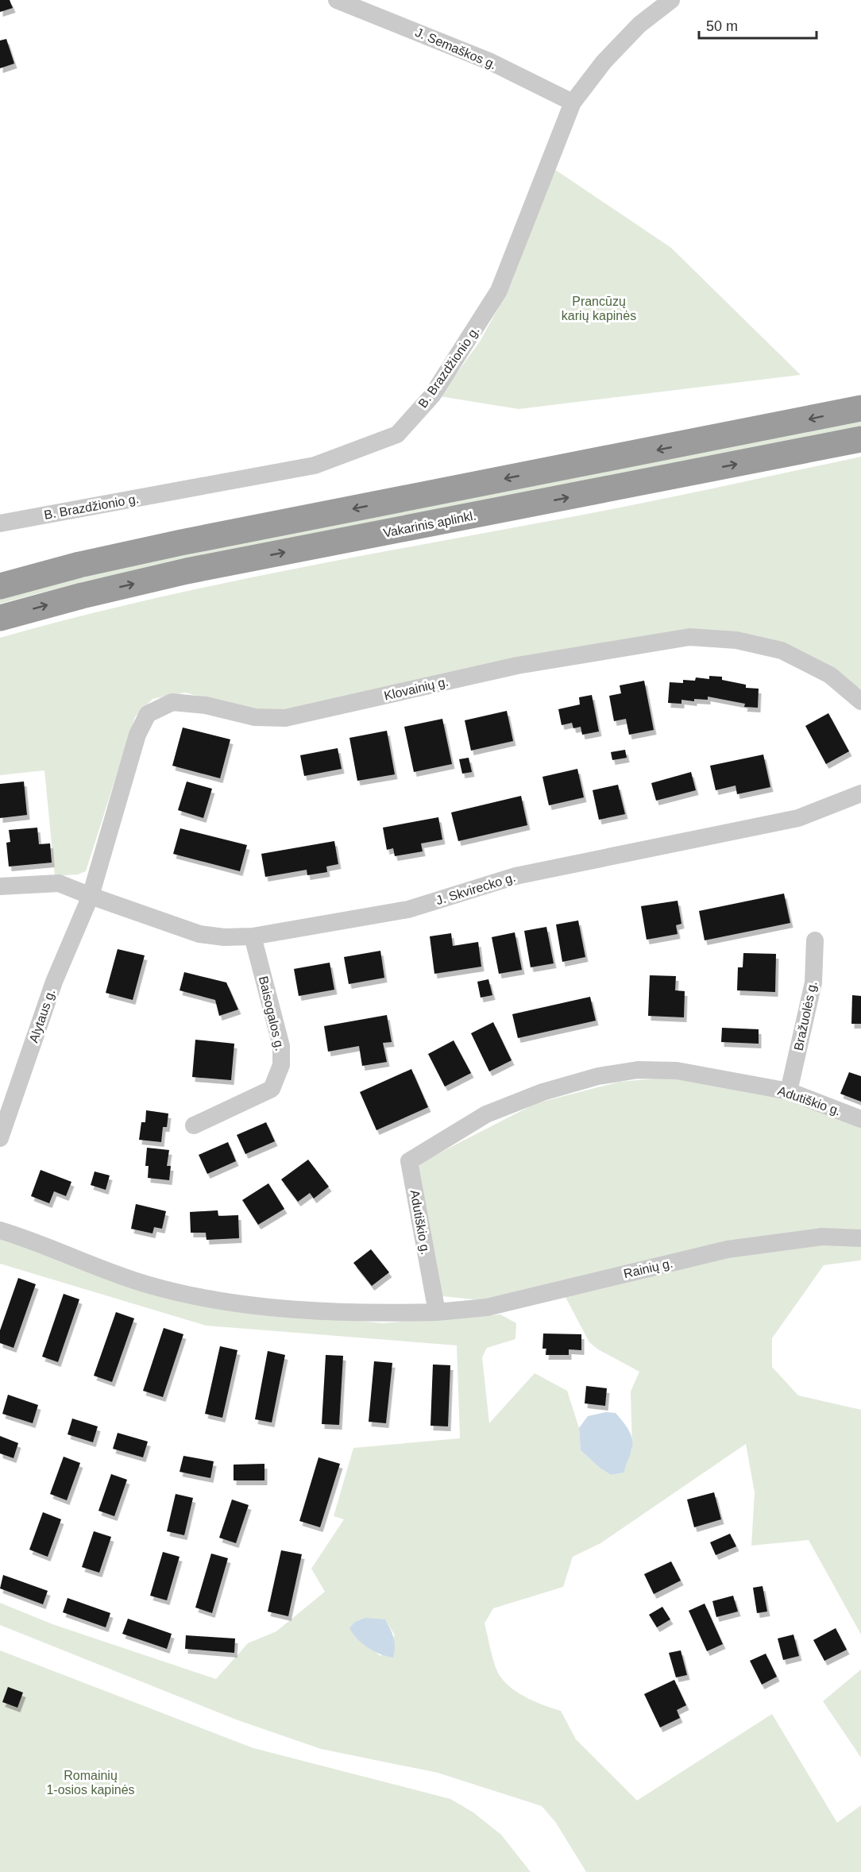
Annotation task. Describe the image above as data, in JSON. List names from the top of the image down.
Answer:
{
  "streets": {
    "highway": ["Vakarinis aplinkl."],
    "street": [
      "J. Semaškos g.",
      "B. Brazdžionio g.",
      "Klovainių g.",
      "J. Skvirecko g.",
      "Baisogalos g.",
      "Alytaus g.",
      "Bražuolės g.",
      "Adutiškio g.",
      "Rainių g."
    ]
  },
  "crossings": [
    ["J. Semaškos g.", "B. Brazdžionio g."],
    ["Klovainių g.", "J. Skvirecko g."],
    ["Klovainių g.", "Alytaus g."],
    ["J. Skvirecko g.", "Baisogalos g."],
    ["J. Skvirecko g.", "Alytaus g."],
    ["Bražuolės g.", "Adutiškio g."],
    ["Adutiškio g.", "Rainių g."]
  ],
  "parks": ["Prancūzų karių kapinės", "Romainių 1-osios kapinės"],
  "scale_bar": "50 m"
}
